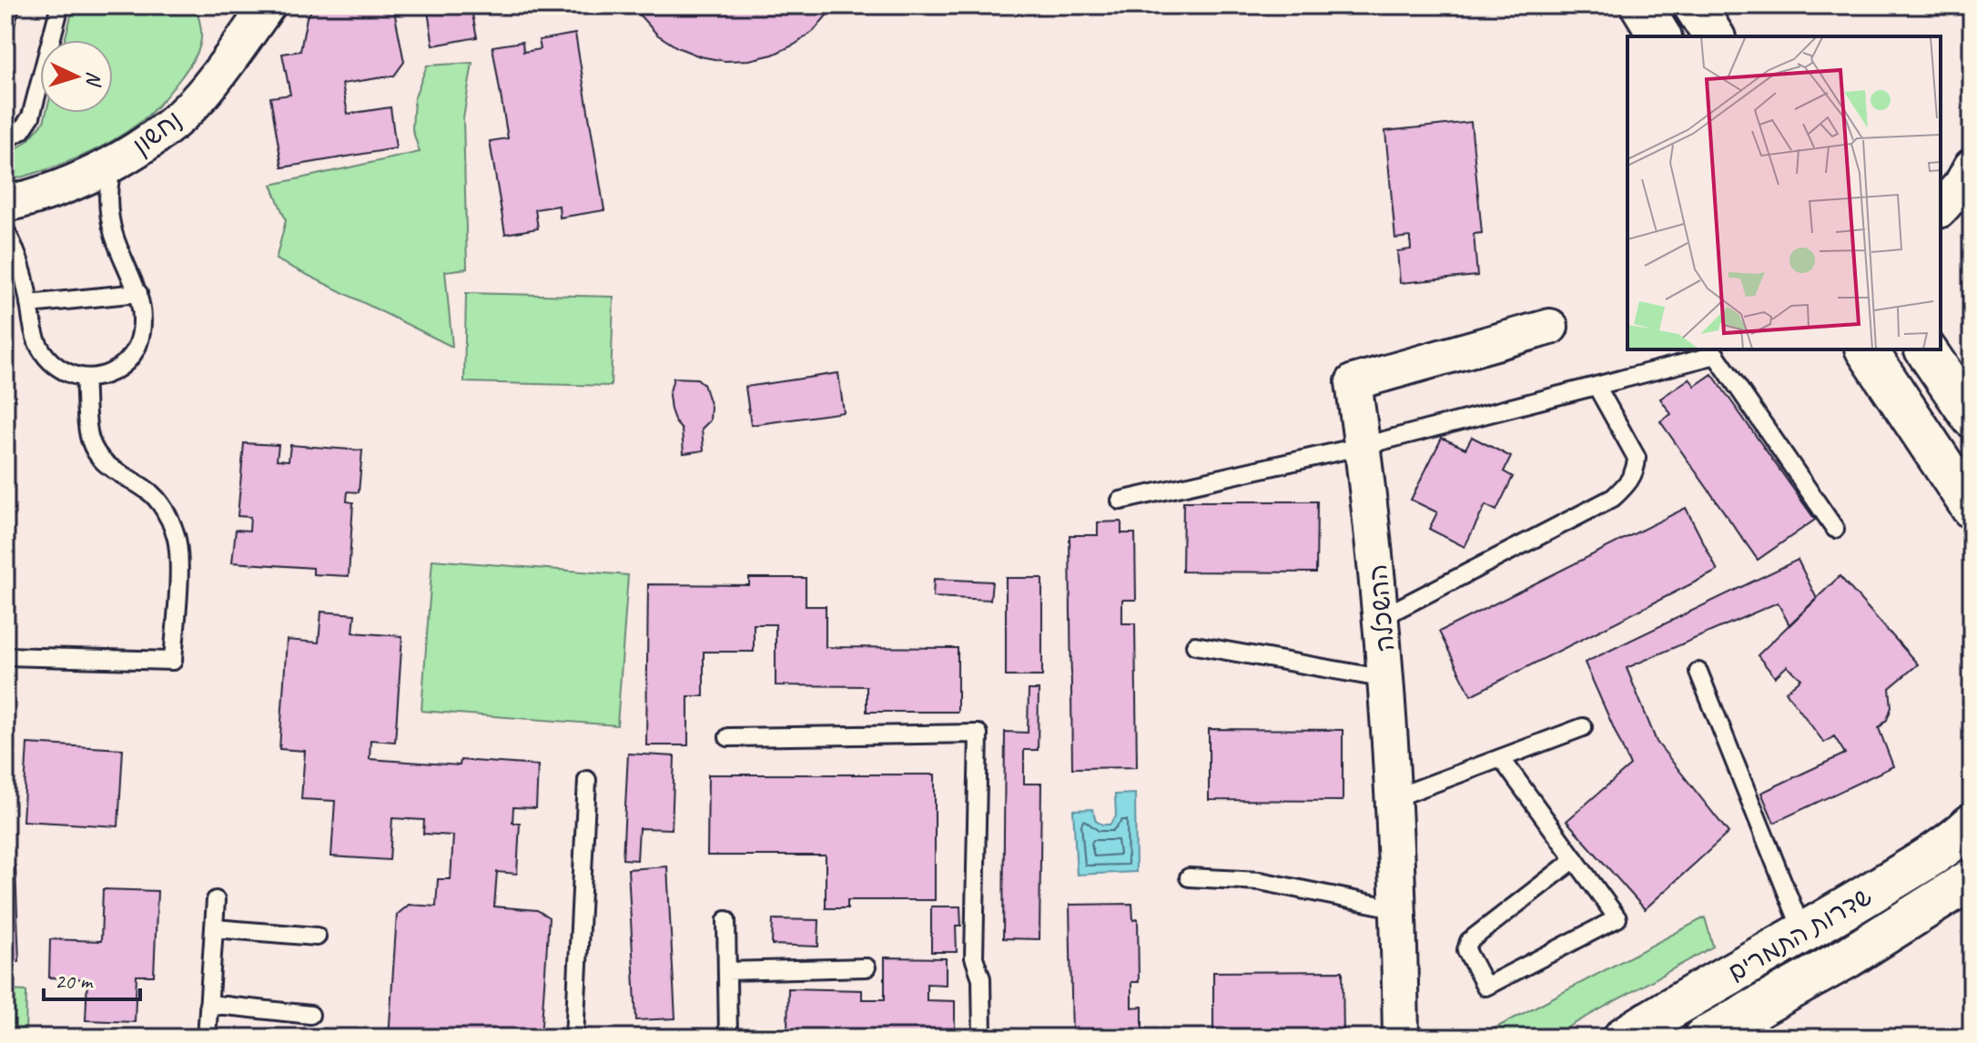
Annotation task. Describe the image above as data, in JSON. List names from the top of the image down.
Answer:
{
  "streets": {
    "street": ["נחשון", "ההשכלה", "שדרות התמרים"]
  },
  "scale_bar": "20 m",
  "north": "right"
}
